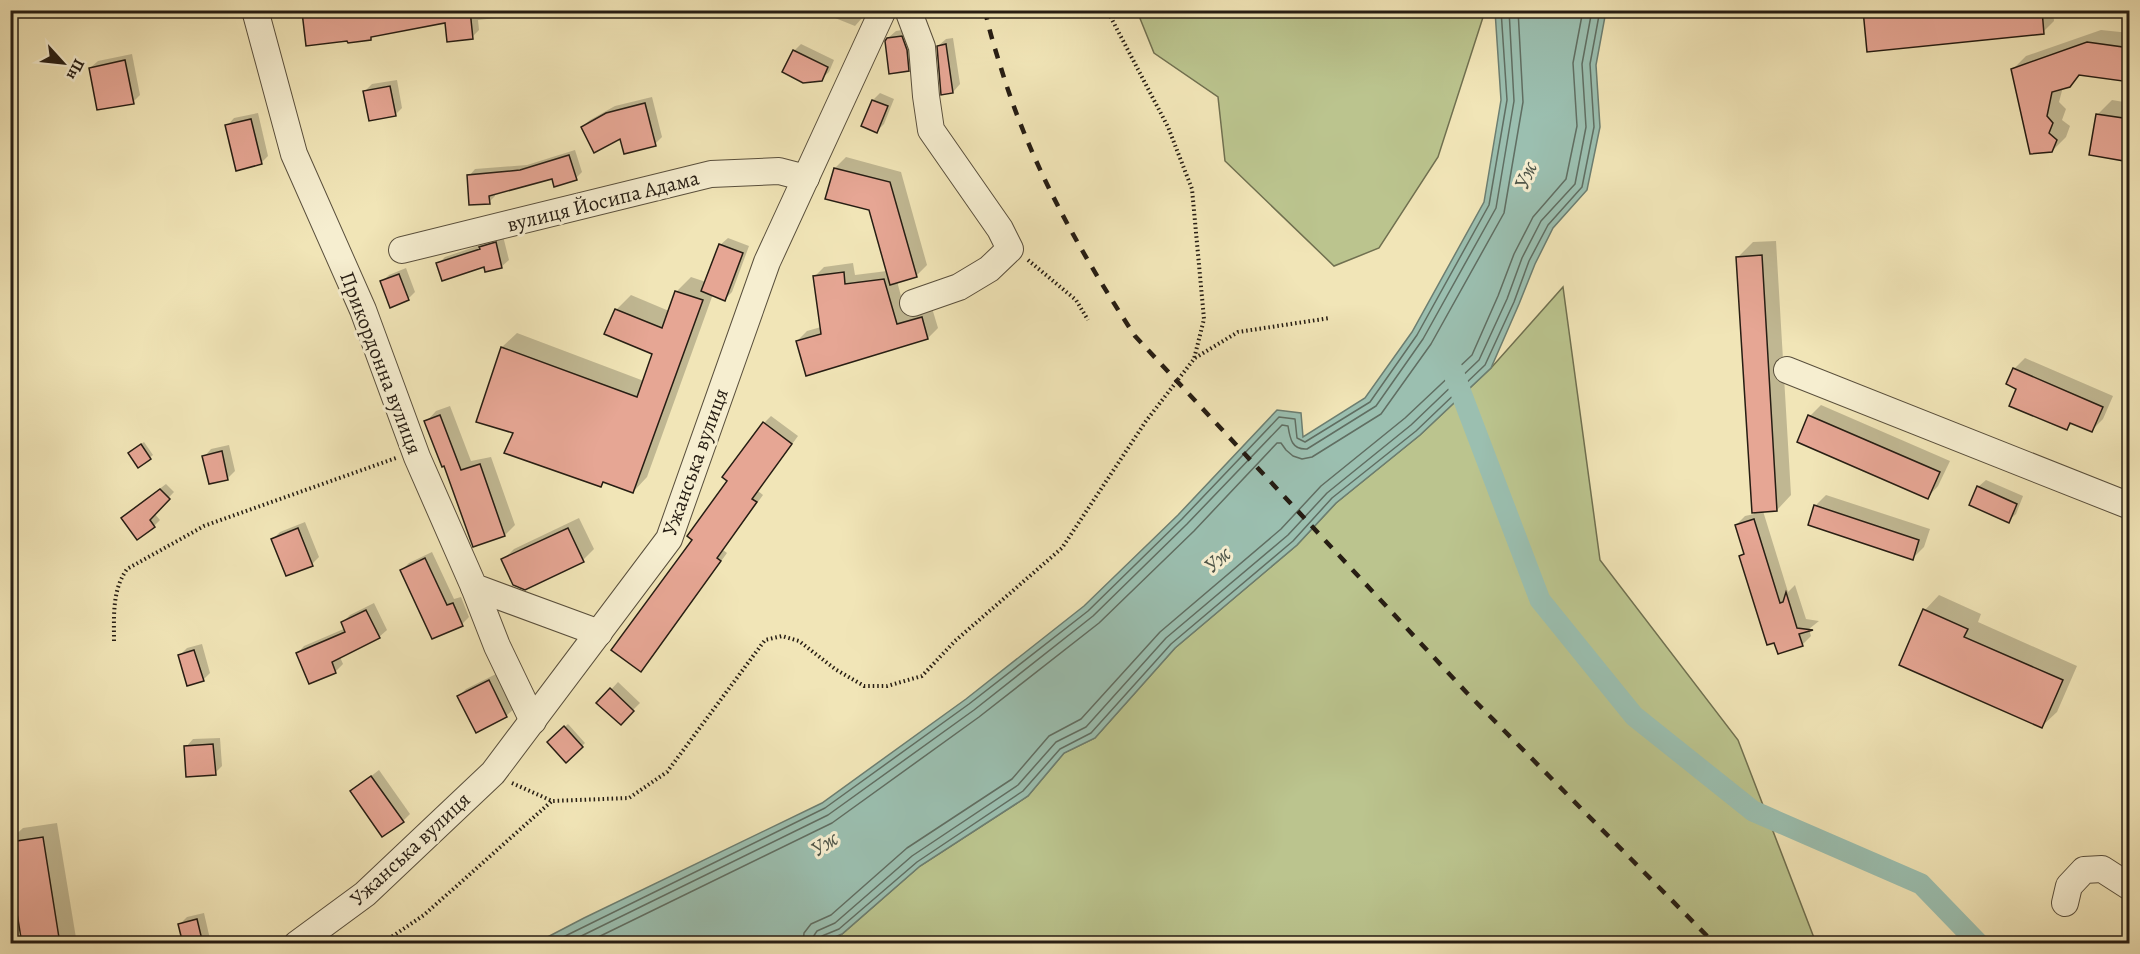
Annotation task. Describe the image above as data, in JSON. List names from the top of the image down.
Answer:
{
  "streets": {
    "street": ["вулиця Йосипа Адама", "Прикордонна вулиця", "Ужанська вулиця"]
  },
  "crossings": [
    ["вулиця Йосипа Адама", "Ужанська вулиця"],
    ["Прикордонна вулиця", "Ужанська вулиця"]
  ],
  "water": ["Уж"],
  "north": "bottom right"
}
